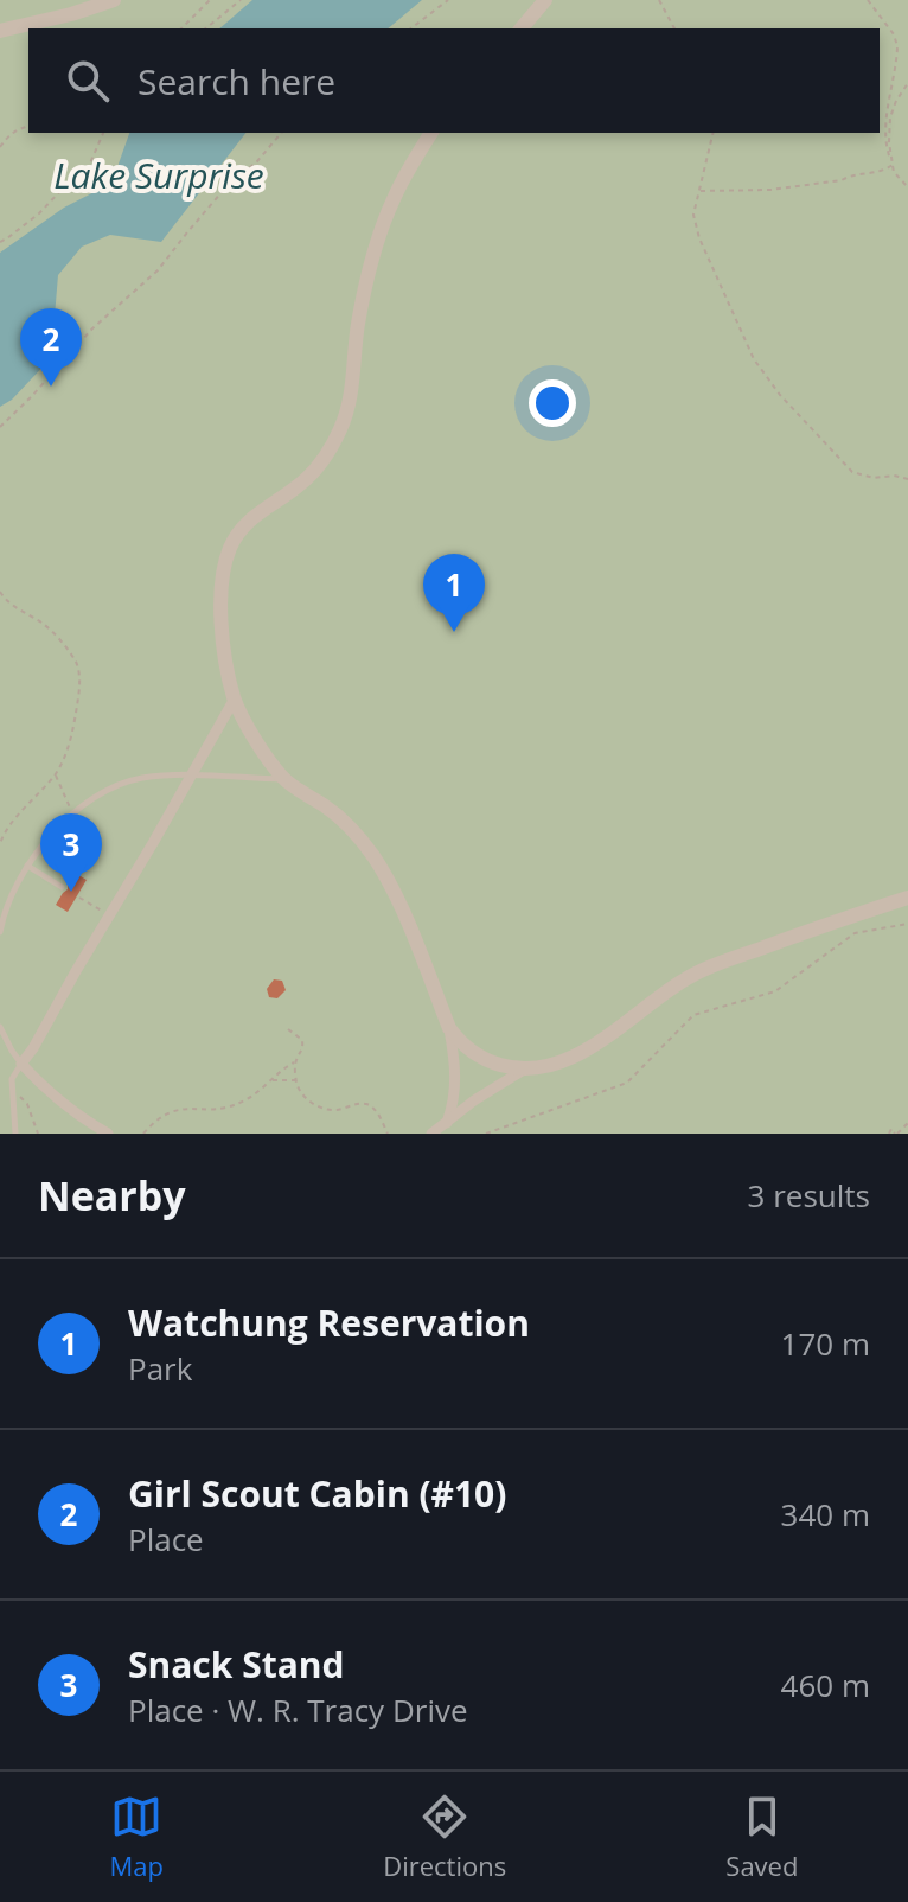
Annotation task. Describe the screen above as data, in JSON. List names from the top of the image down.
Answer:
{
  "water": ["Lake Surprise"],
  "page": {
    "search": "Search here",
    "pins": ["2", "1", "3"],
    "heading": ["Nearby", "3 results"],
    "list": [
      {
        "mark": "1",
        "name": "Watchung Reservation",
        "note": "Park",
        "value": "170 m"
      },
      {
        "mark": "2",
        "name": "Girl Scout Cabin (#10)",
        "note": "Place",
        "value": "340 m"
      },
      {
        "mark": "3",
        "name": "Snack Stand",
        "note": "Place · W. R. Tracy Drive",
        "value": "460 m"
      }
    ],
    "nav": ["Map", "Directions", "Saved"]
  }
}
